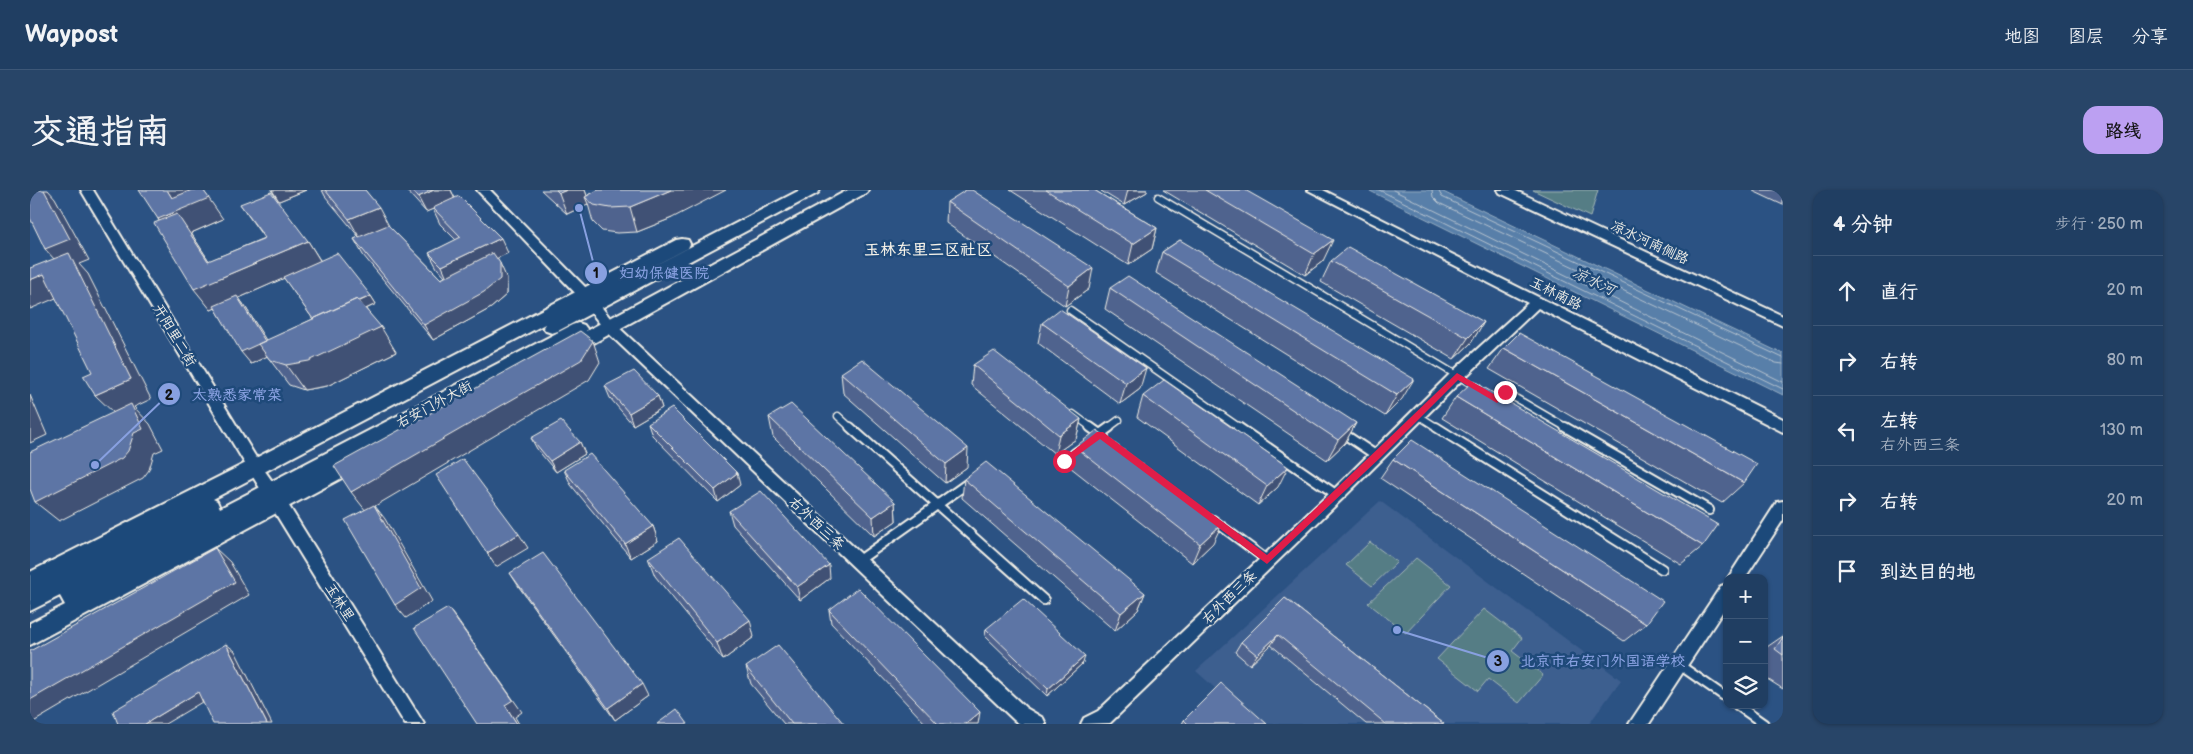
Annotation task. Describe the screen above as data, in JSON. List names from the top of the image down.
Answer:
{
  "streets": {
    "street": [
      "凉水河南侧路",
      "玉林南路",
      "开阳里二街",
      "右安门外大街",
      "右外西三条",
      "玉林里"
    ]
  },
  "crossings": [
    ["玉林南路", "右外西三条"],
    ["开阳里二街", "右安门外大街"],
    ["开阳里二街", "玉林里"],
    ["右安门外大街", "右外西三条"],
    ["右安门外大街", "玉林里"]
  ],
  "districts": ["玉林东里三区社区"],
  "water": ["凉水河"],
  "places": ["妇幼保健医院", "太熟悉家常菜", "北京市右安门外国语学校"],
  "page": {
    "header": "Waypost",
    "nav": ["地图", "图层", "分享"],
    "buttons": "路线",
    "title": "交通指南",
    "heading": ["4 分钟", "步行 · 250 m"],
    "list": [
      ["直行", "20 m"],
      ["右转", "80 m"],
      ["左转", "右外西三条", "130 m"],
      ["右转", "20 m"],
      "到达目的地"
    ],
    "map_buttons": ["+", "−"]
  }
}
